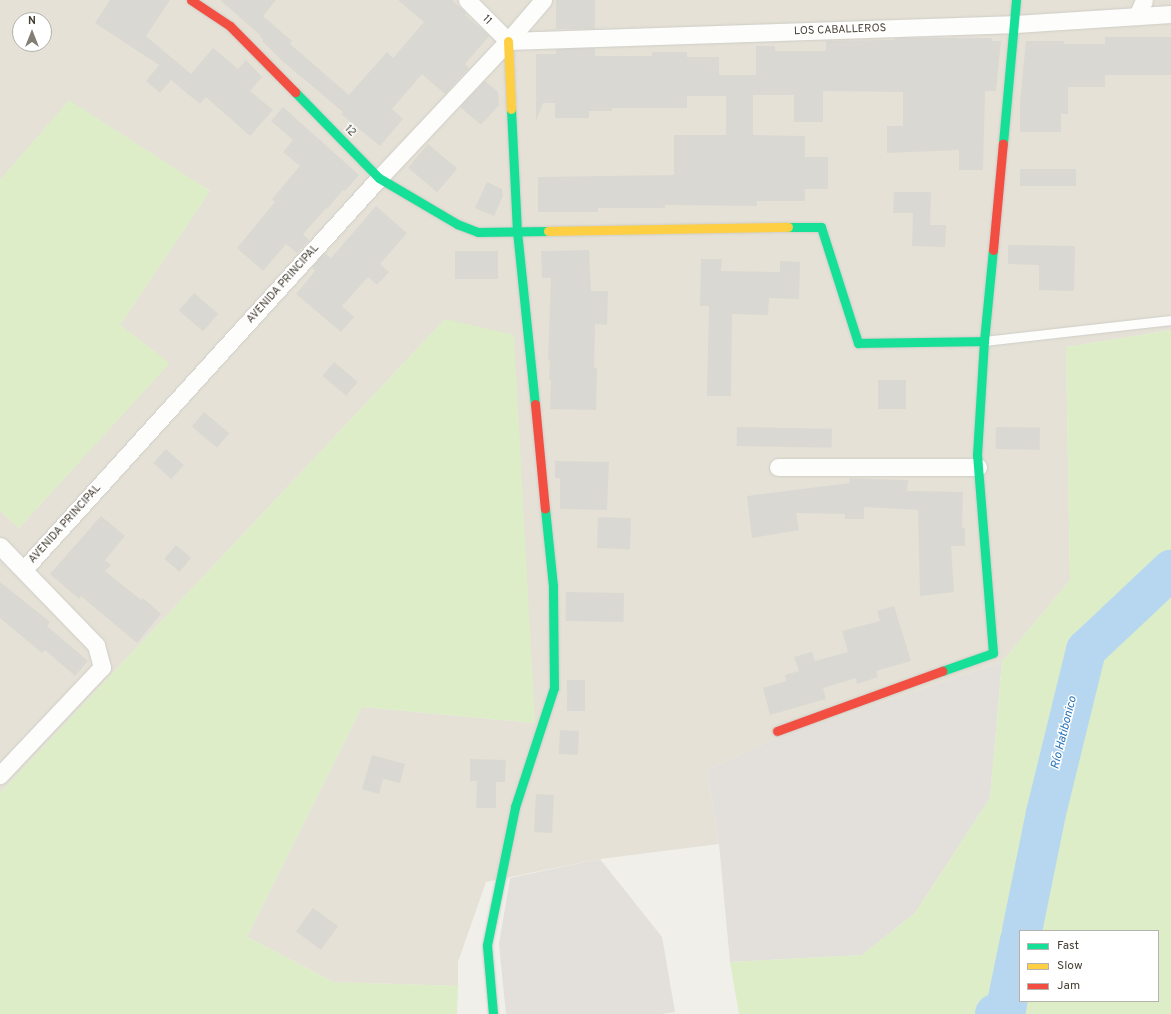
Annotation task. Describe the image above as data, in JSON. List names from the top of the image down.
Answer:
{
  "streets": {
    "street": [
      "11",
      "LOS CABALLEROS",
      "12",
      "AVENIDA PRINCIPAL"
    ]
  },
  "crossings": [
    ["11", "LOS CABALLEROS"],
    ["11", "AVENIDA PRINCIPAL"],
    ["LOS CABALLEROS", "AVENIDA PRINCIPAL"],
    ["12", "AVENIDA PRINCIPAL"]
  ],
  "water": ["Río Hatibonico"],
  "legend": ["Fast", "Slow", "Jam"],
  "north": "top"
}
